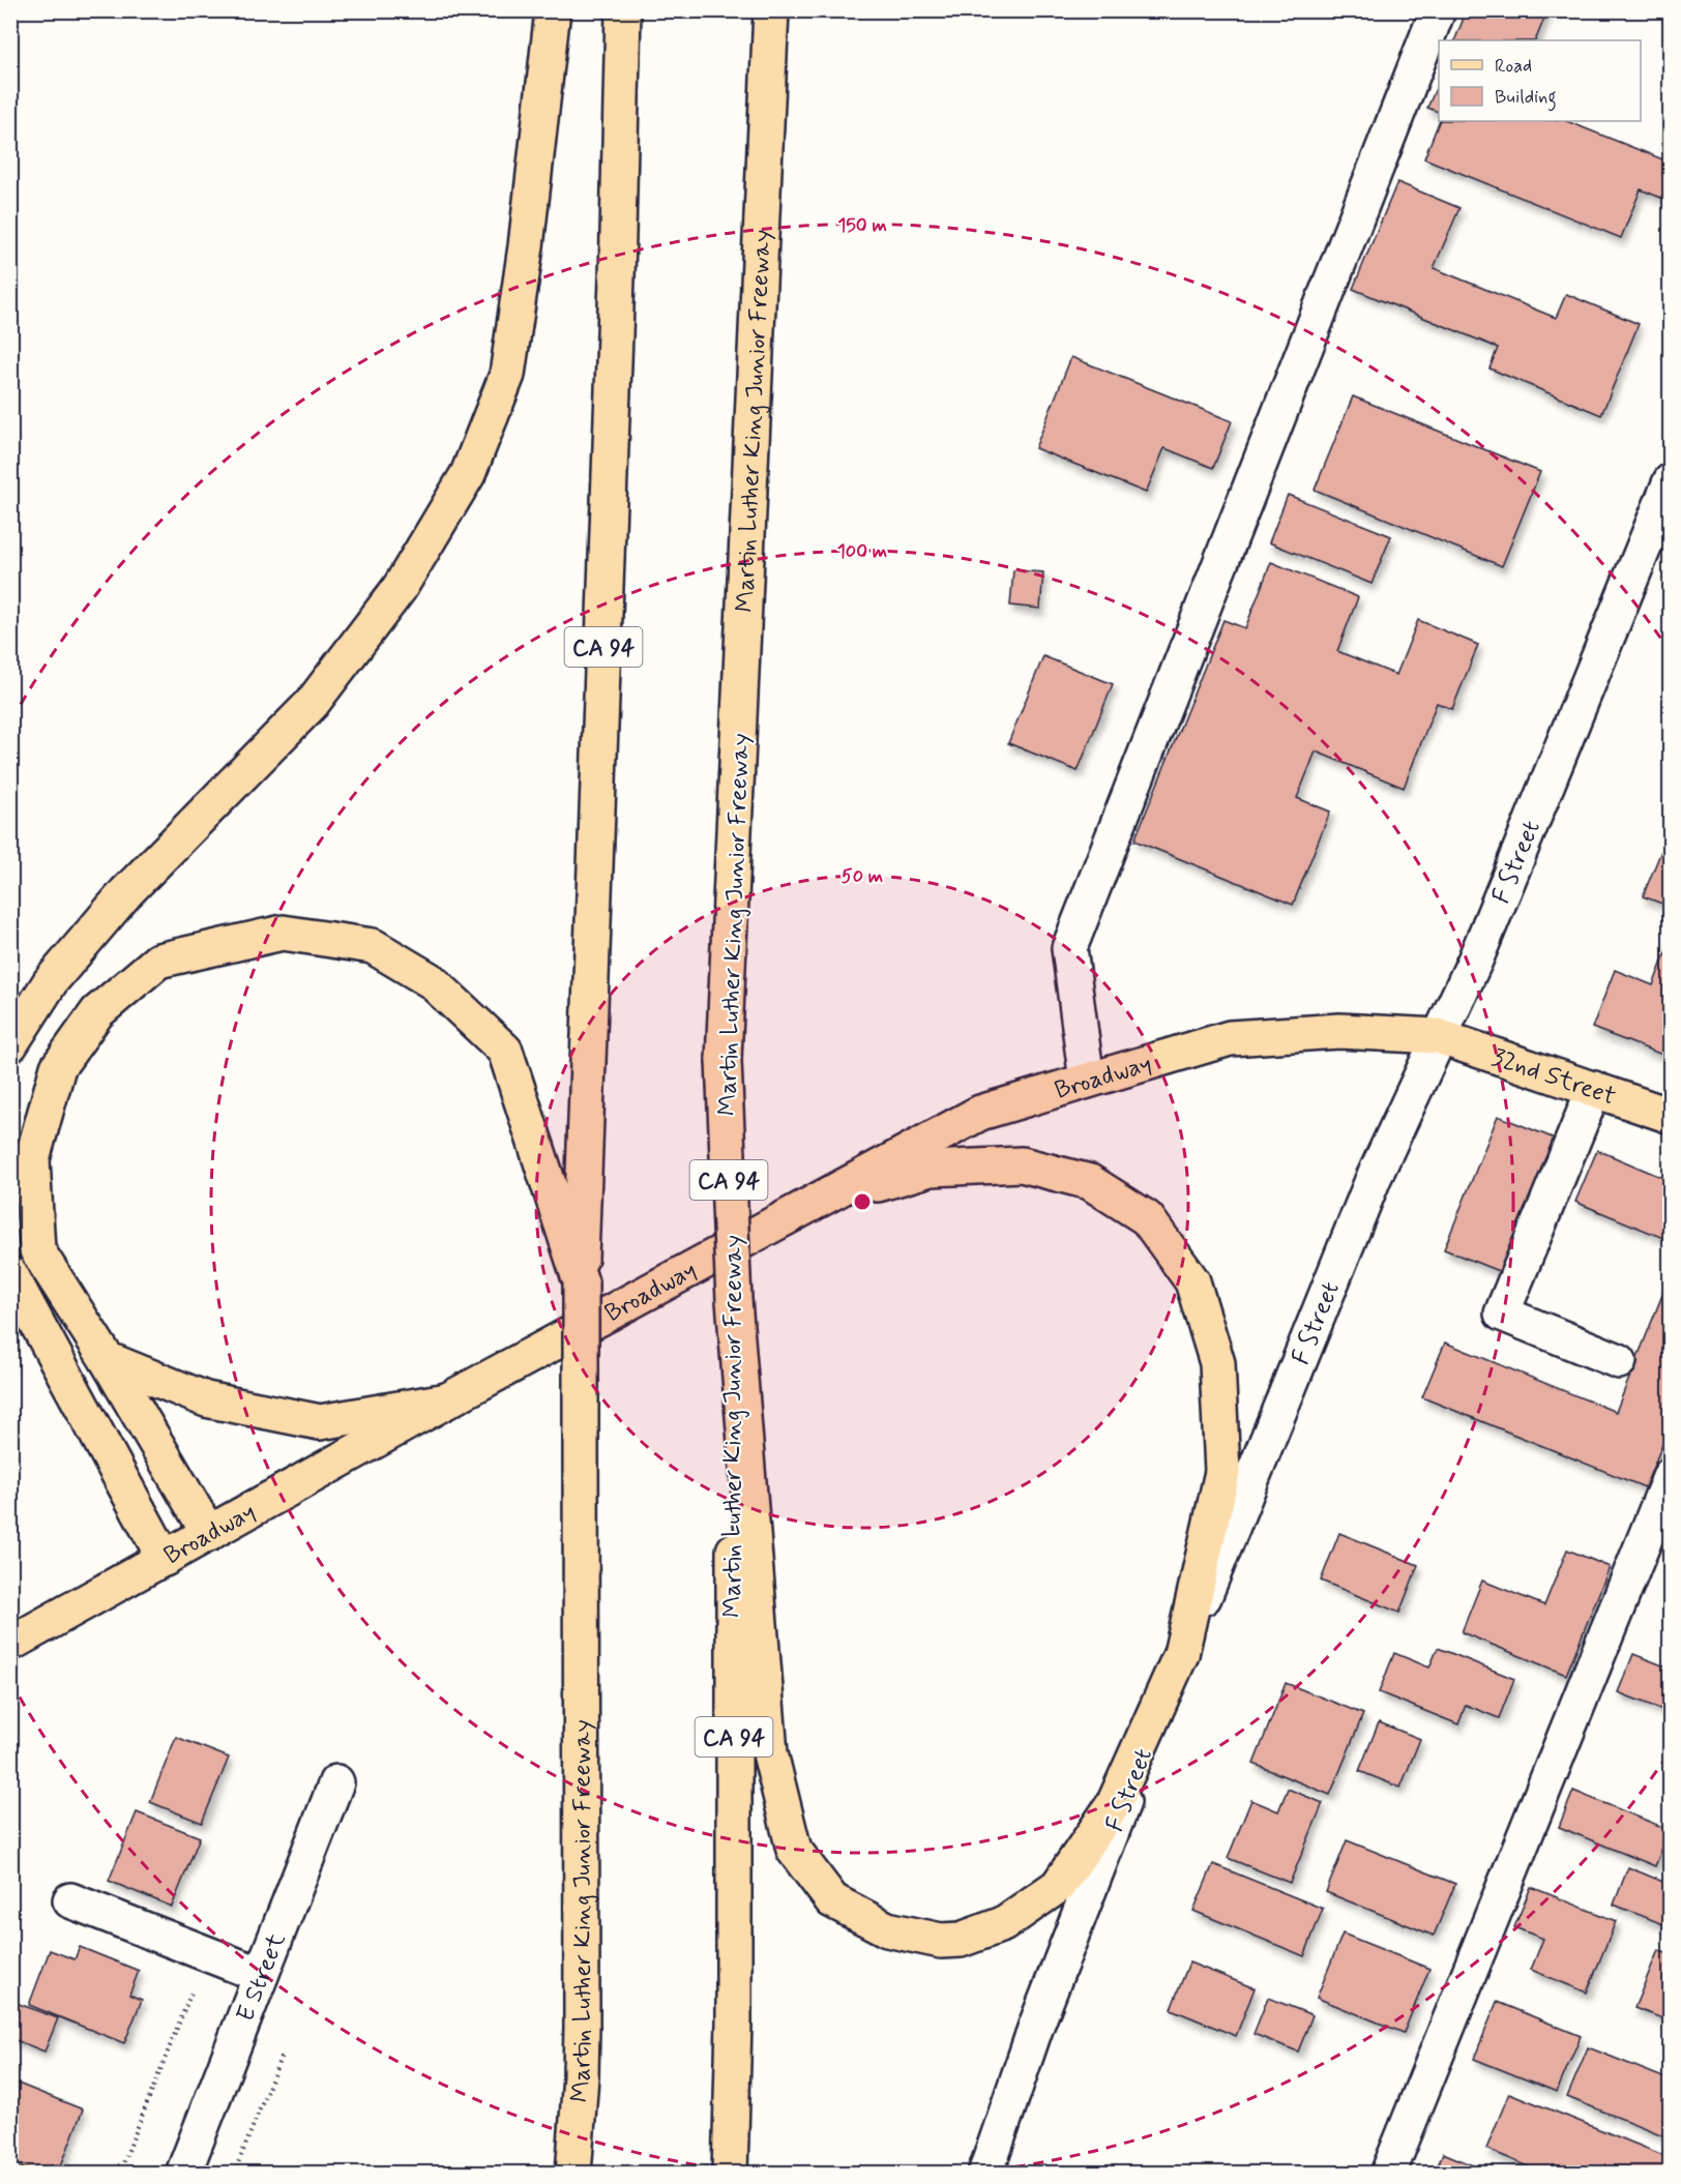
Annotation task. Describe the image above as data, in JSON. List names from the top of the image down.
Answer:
{
  "streets": {
    "main road": [
      "Martin Luther King Junior Freeway",
      "CA 94",
      "Broadway",
      "32nd Street"
    ],
    "street": ["F Street", "E Street"]
  },
  "crossings": [
    ["F Street", "Broadway"],
    ["F Street", "32nd Street"],
    ["Broadway", "32nd Street"]
  ],
  "legend": ["Road", "Building"],
  "rings": ["150 m", "100 m", "50 m"]
}
